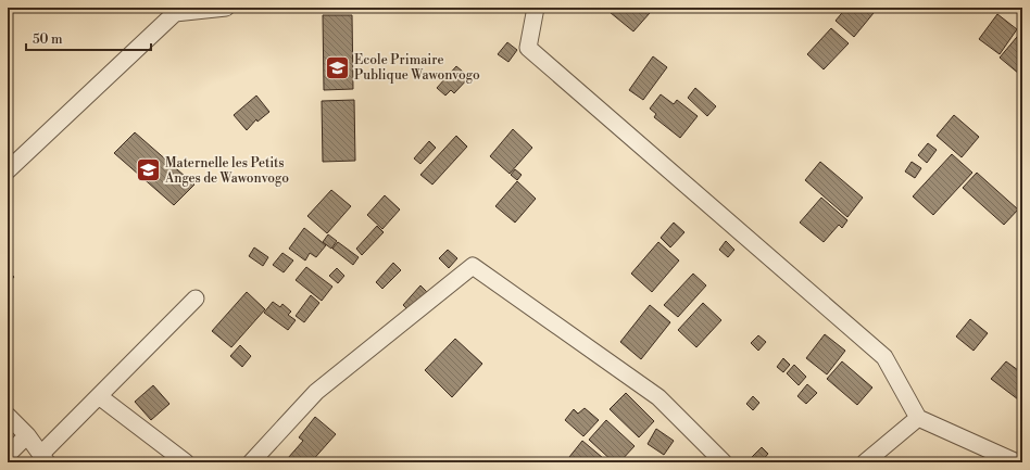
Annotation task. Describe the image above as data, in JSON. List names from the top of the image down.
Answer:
{
  "places": {
    "school or university": ["Ecole Primaire Publique Wawonvogo", "Maternelle les Petits Anges de Wawonvogo"]
  },
  "scale_bar": "50 m"
}
